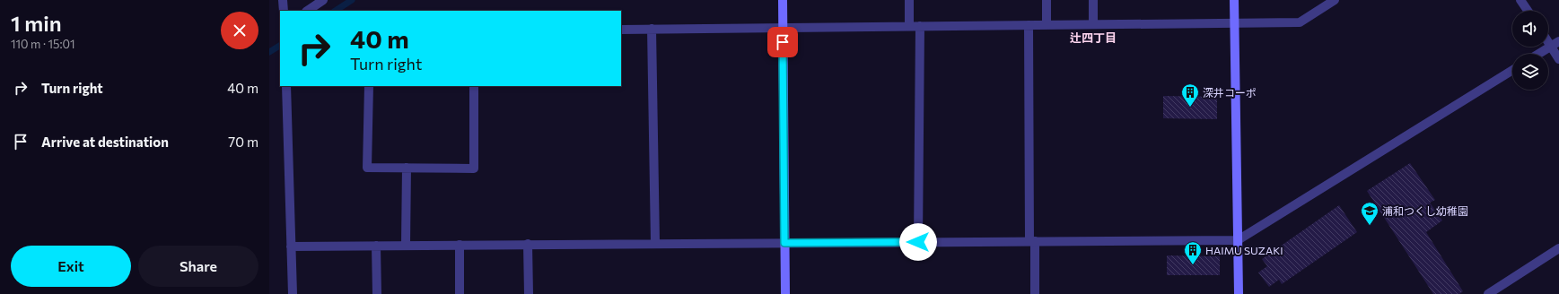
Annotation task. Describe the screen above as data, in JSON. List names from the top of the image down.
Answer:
{
  "districts": ["辻四丁目"],
  "places": {
    "building": ["深井コーポ", "HAIMU SUZAKI"],
    "school or university": ["浦和つくし幼稚園"]
  },
  "page": {
    "heading": ["1 min", "110 m · 15:01"],
    "turn": ["40 m", "Turn right"],
    "list": [
      {
        "name": "Turn right",
        "value": "40 m"
      },
      {
        "name": "Arrive at destination",
        "value": "70 m"
      }
    ],
    "buttons": ["Exit", "Share"]
  }
}
